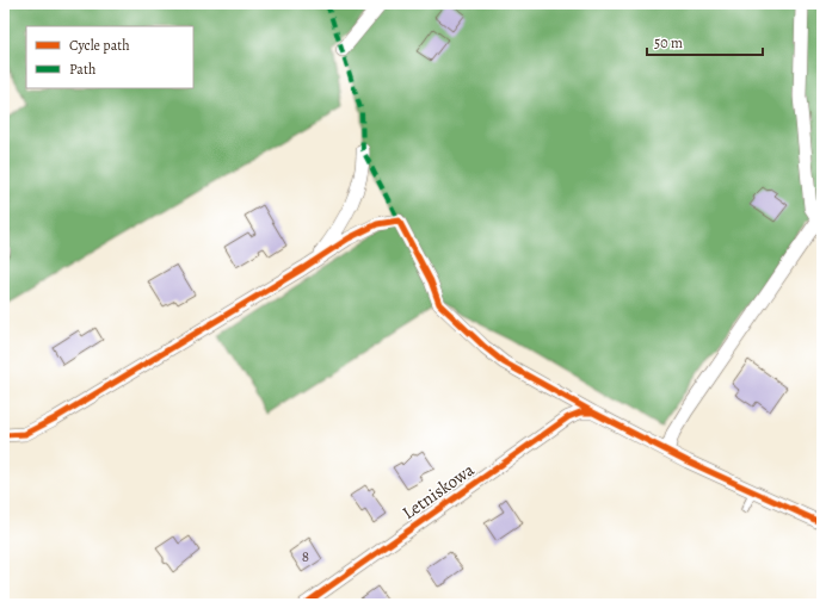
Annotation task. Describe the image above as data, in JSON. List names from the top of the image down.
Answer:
{
  "streets": {
    "street": ["Letniskowa"]
  },
  "house_numbers": ["8"],
  "legend": ["Cycle path", "Path"],
  "scale_bar": "50 m"
}
